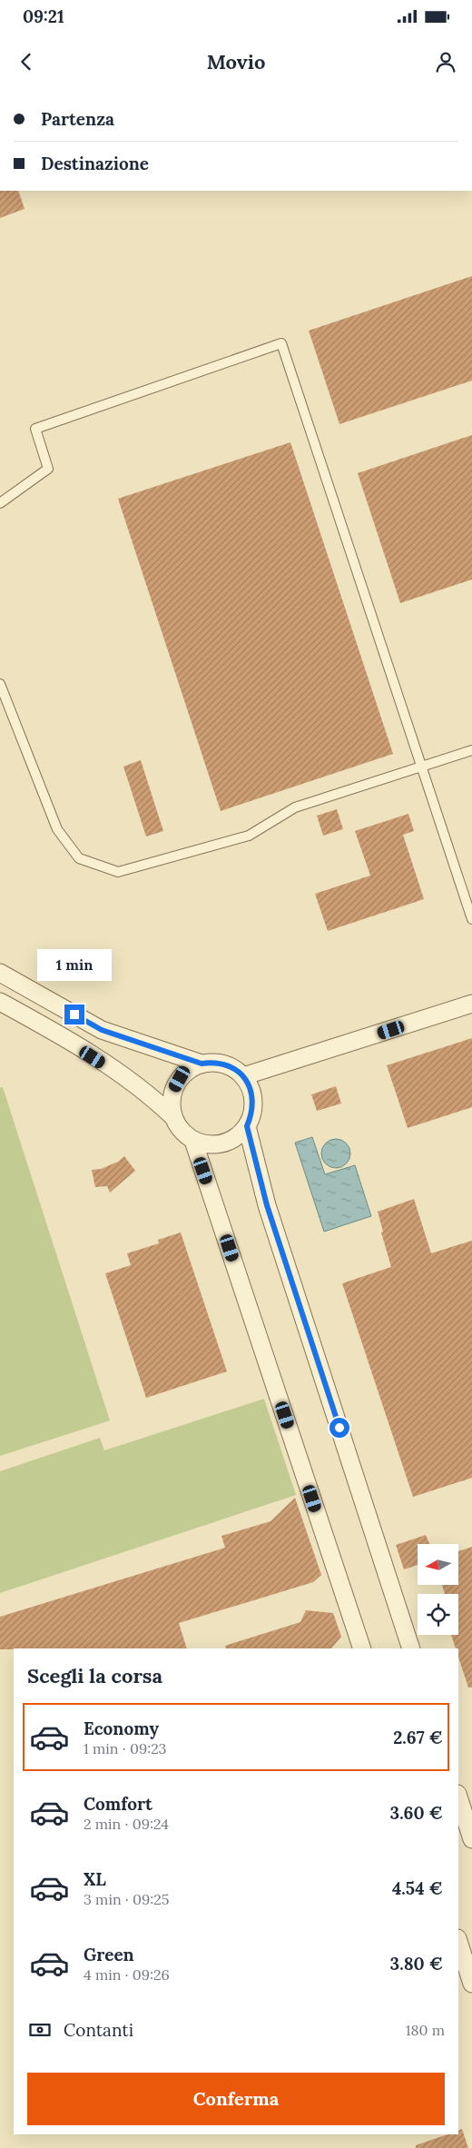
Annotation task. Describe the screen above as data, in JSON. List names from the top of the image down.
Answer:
{
  "north": "left",
  "page": {
    "status": "09:21",
    "header": "Movio",
    "banner": ["Partenza", "Destinazione"],
    "bubble": "1 min",
    "heading": "Scegli la corsa",
    "list": [
      {
        "name": "Economy",
        "note": "1 min · 09:23",
        "value": "2.67 €"
      },
      {
        "name": "Comfort",
        "note": "2 min · 09:24",
        "value": "3.60 €"
      },
      {
        "name": "XL",
        "note": "3 min · 09:25",
        "value": "4.54 €"
      },
      {
        "name": "Green",
        "note": "4 min · 09:26",
        "value": "3.80 €"
      }
    ],
    "pay": ["Contanti", "180 m"],
    "buttons": "Conferma"
  }
}
